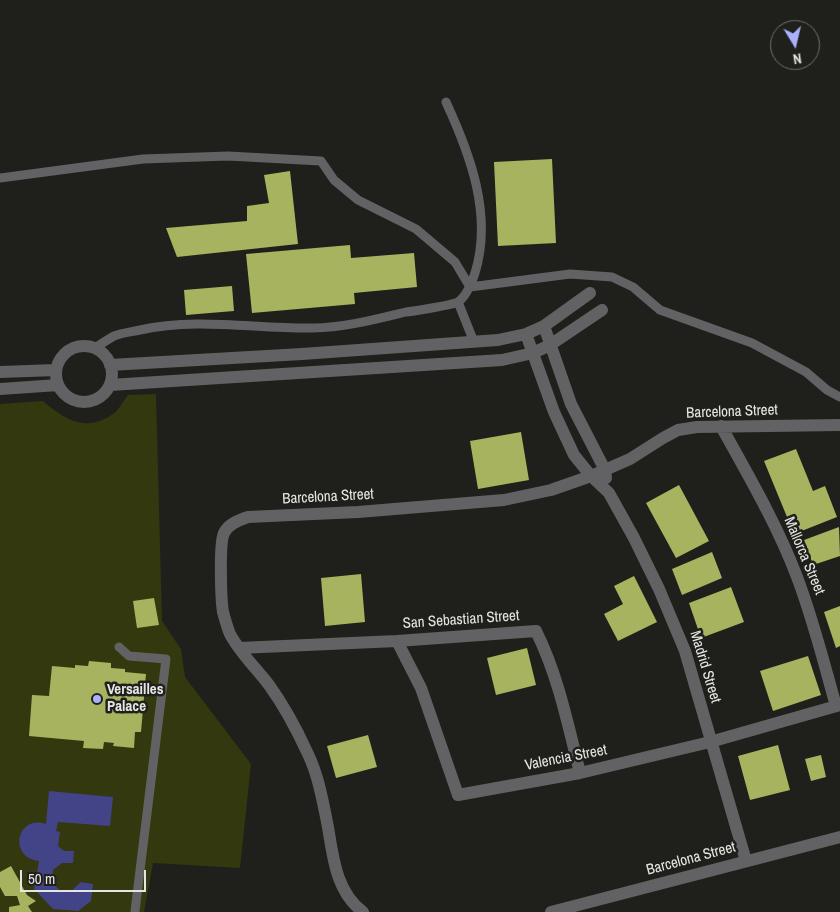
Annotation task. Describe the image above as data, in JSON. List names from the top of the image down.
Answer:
{
  "streets": {
    "street": [
      "Barcelona Street",
      "Mallorca Street",
      "San Sebastian Street",
      "Madrid Street",
      "Valencia Street"
    ]
  },
  "crossings": [
    ["Barcelona Street", "Mallorca Street"],
    ["Barcelona Street", "San Sebastian Street"],
    ["Barcelona Street", "Madrid Street"],
    ["Mallorca Street", "Valencia Street"],
    ["San Sebastian Street", "Valencia Street"],
    ["Madrid Street", "Valencia Street"]
  ],
  "places": ["Versailles Palace"],
  "scale_bar": "50 m",
  "north": "bottom"
}
